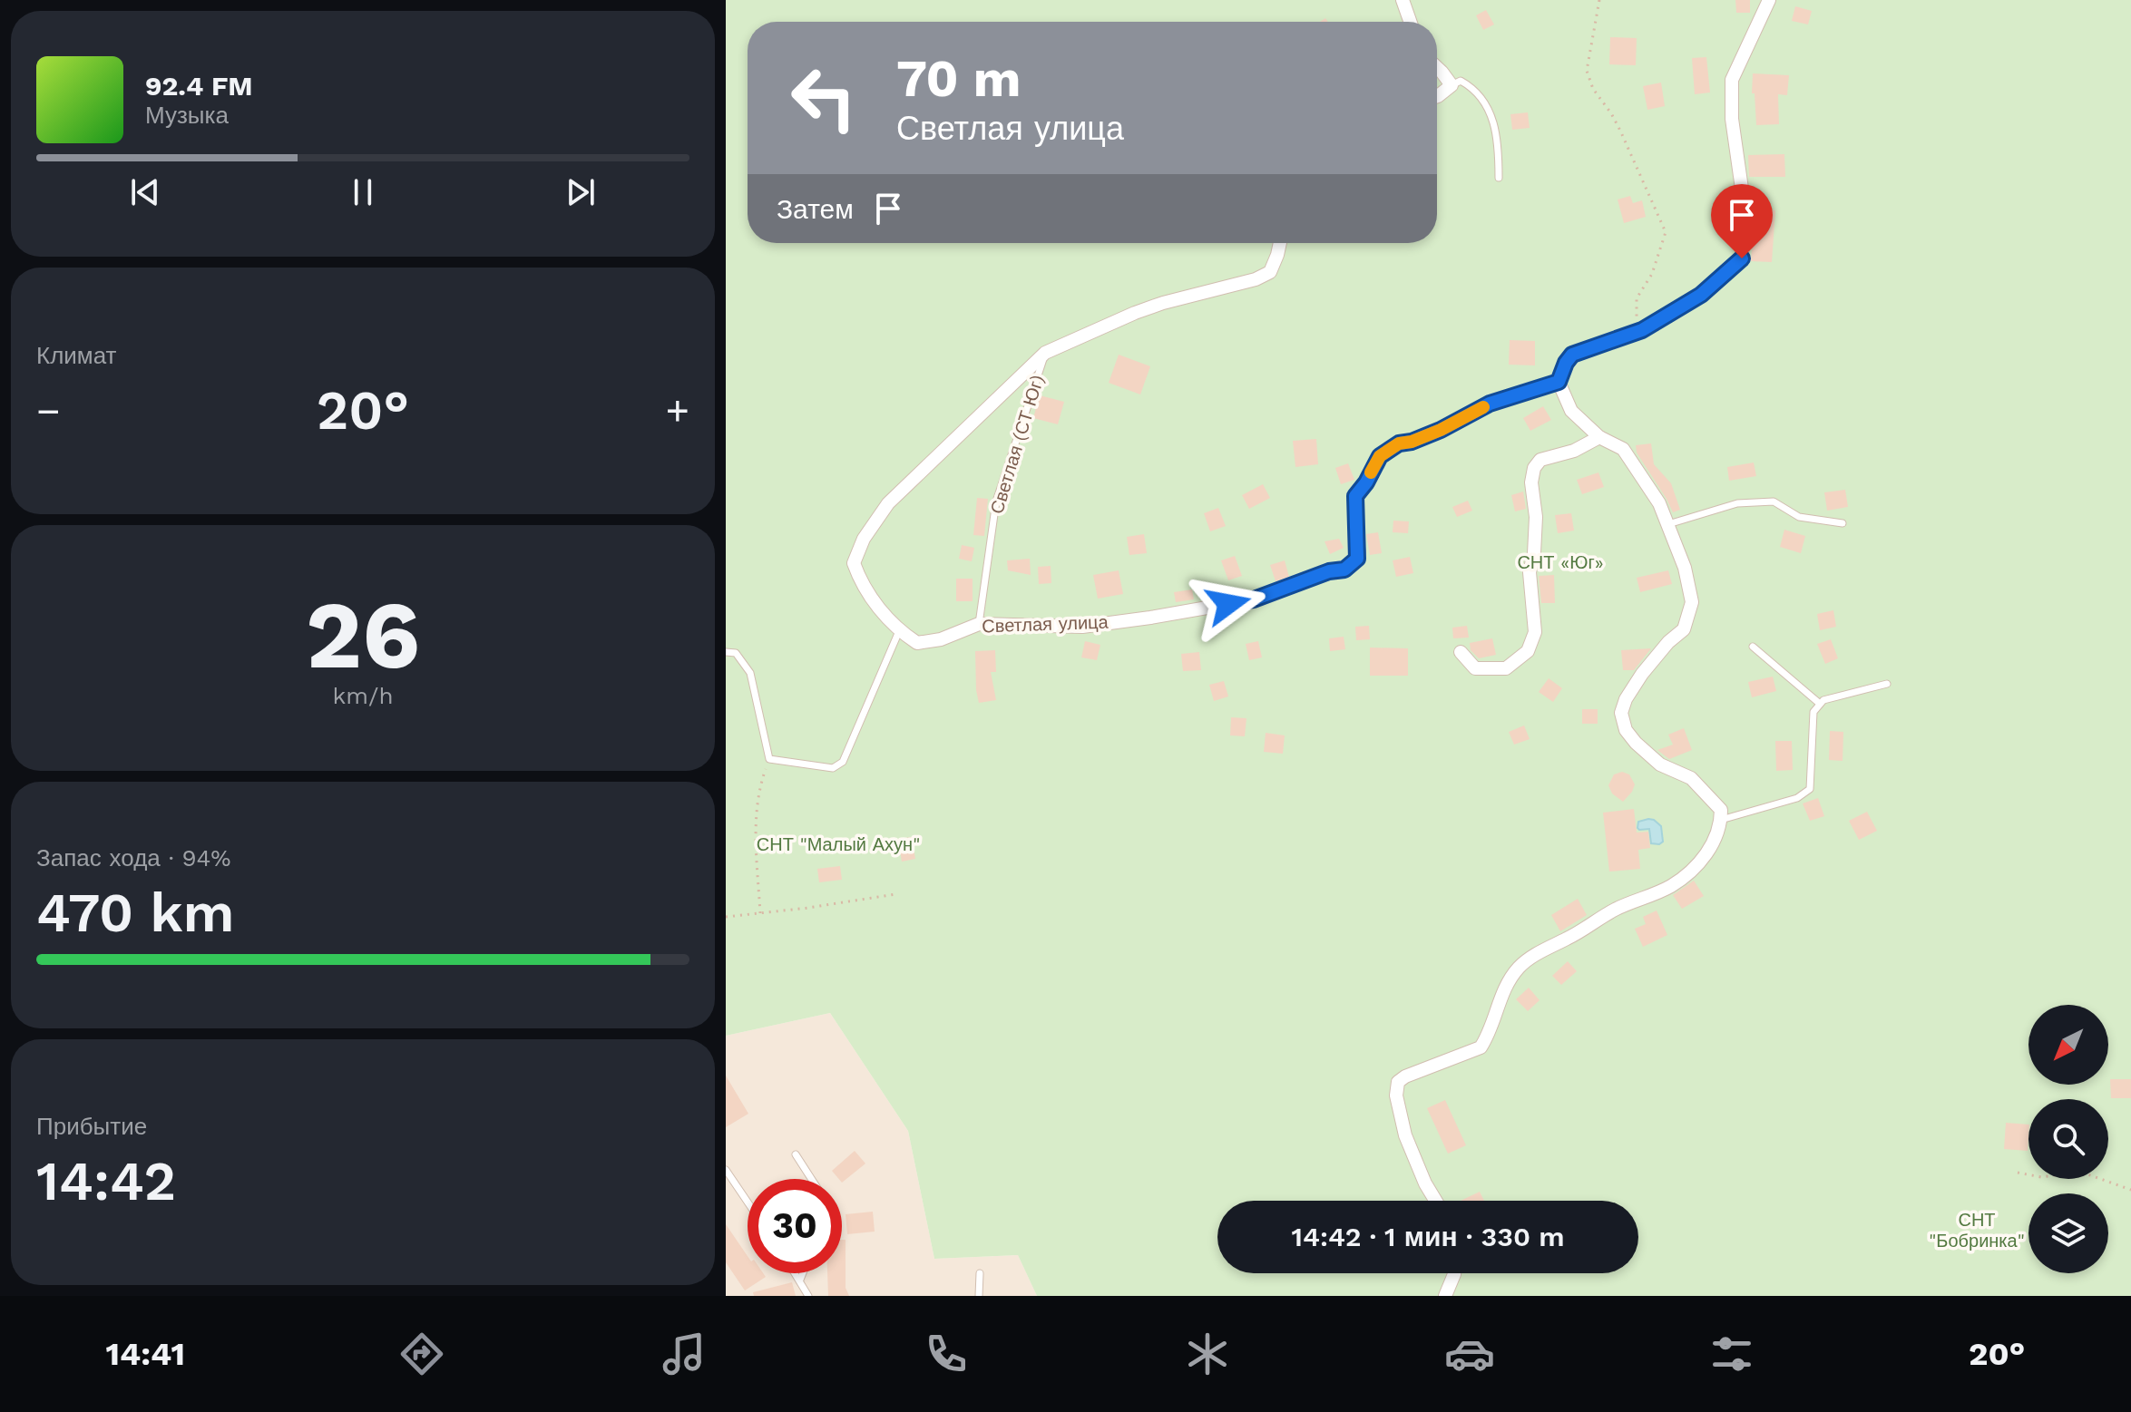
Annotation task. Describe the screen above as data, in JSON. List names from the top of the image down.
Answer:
{
  "streets": {
    "street": ["Светлая улица"],
    "lane": ["Светлая (СТ Юг)"]
  },
  "crossings": [
    ["Светлая (СТ Юг)", "Светлая улица"]
  ],
  "parks": ["СНТ «Юг»", "СНТ \"Малый Ахун\"", "СНТ \"Бобринка\""],
  "north": "bottom left",
  "page": {
    "turn": ["70 m", "Светлая улица"],
    "song": ["92.4 FM", "Музыка"],
    "then": "Затем",
    "tile": [
      "Климат",
      ["26", "km/h"],
      ["Запас хода · 94%", "470 km"],
      ["Прибытие", "14:42"]
    ],
    "heat": ["−", "20°", "+"],
    "limit": "30",
    "trip": "14:42 · 1 мин · 330 m",
    "tabs": ["14:41", "20°"]
  }
}
